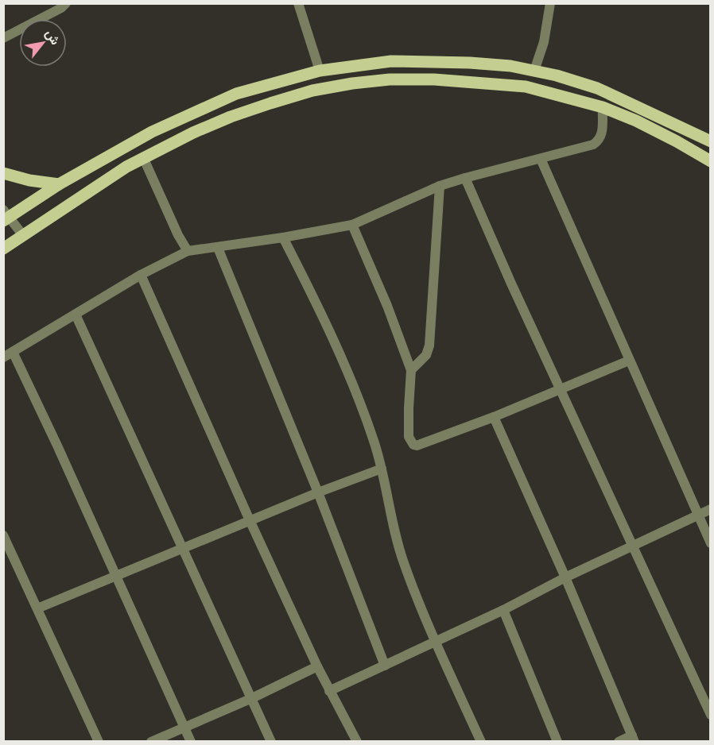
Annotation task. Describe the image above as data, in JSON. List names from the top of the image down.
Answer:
{
  "north": "top right"
}
